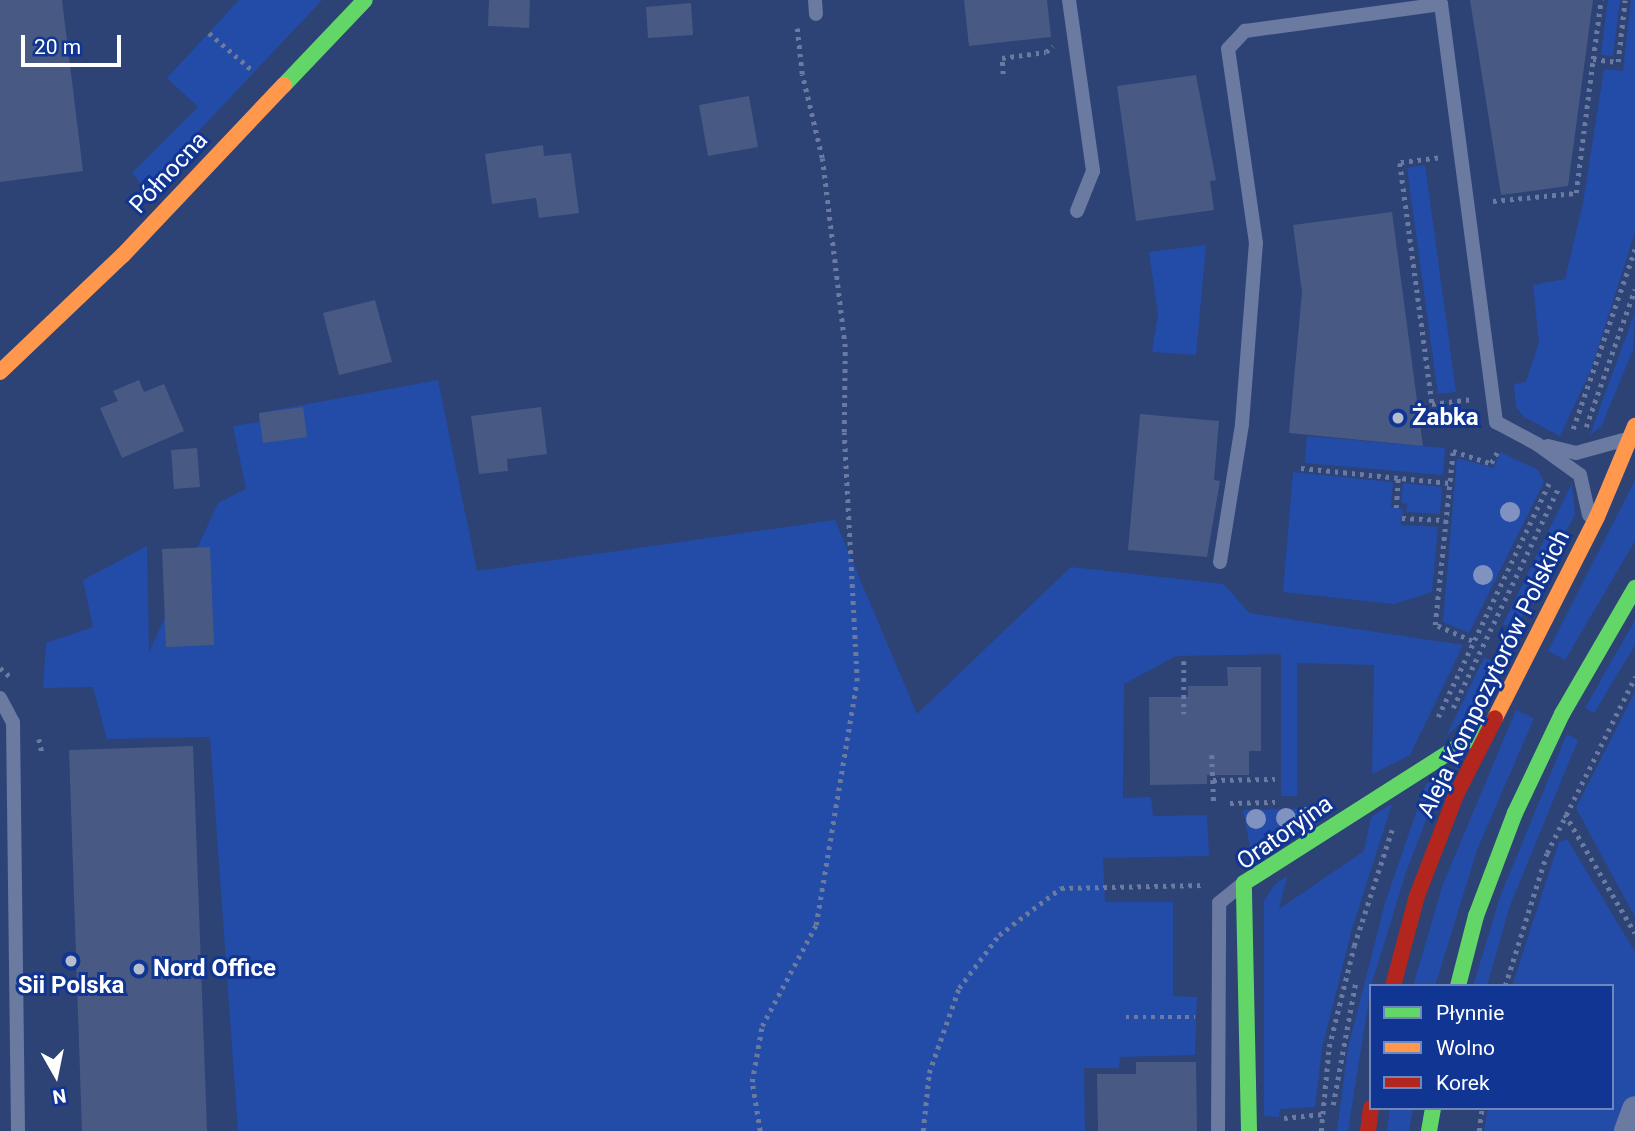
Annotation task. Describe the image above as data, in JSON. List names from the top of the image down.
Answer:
{
  "streets": {
    "street": ["Północna", "Aleja Kompozytorów Polskich", "Oratoryjna"]
  },
  "crossings": [
    ["Aleja Kompozytorów Polskich", "Oratoryjna"]
  ],
  "places": ["Żabka", "Sii Polska", "Nord Office"],
  "legend": ["Płynnie", "Wolno", "Korek"],
  "scale_bar": "20 m",
  "north": "bottom"
}
